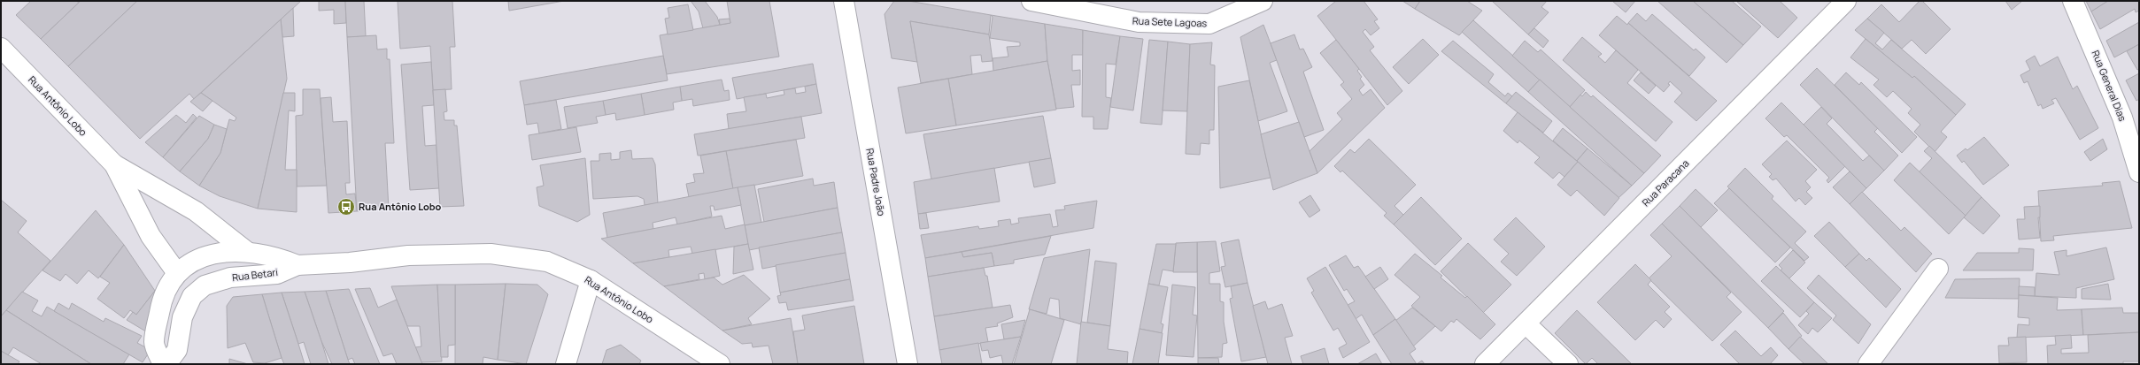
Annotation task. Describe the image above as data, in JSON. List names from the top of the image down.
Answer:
{
  "streets": {
    "street": [
      "Rua Sete Lagoas",
      "Rua General Dias",
      "Rua Antônio Lobo",
      "Rua Padre João",
      "Rua Paracana",
      "Rua Betari"
    ]
  },
  "crossings": [
    ["Rua Antônio Lobo", "Rua Betari"]
  ],
  "places": {
    "bus stop": ["Rua Antônio Lobo"]
  }
}
